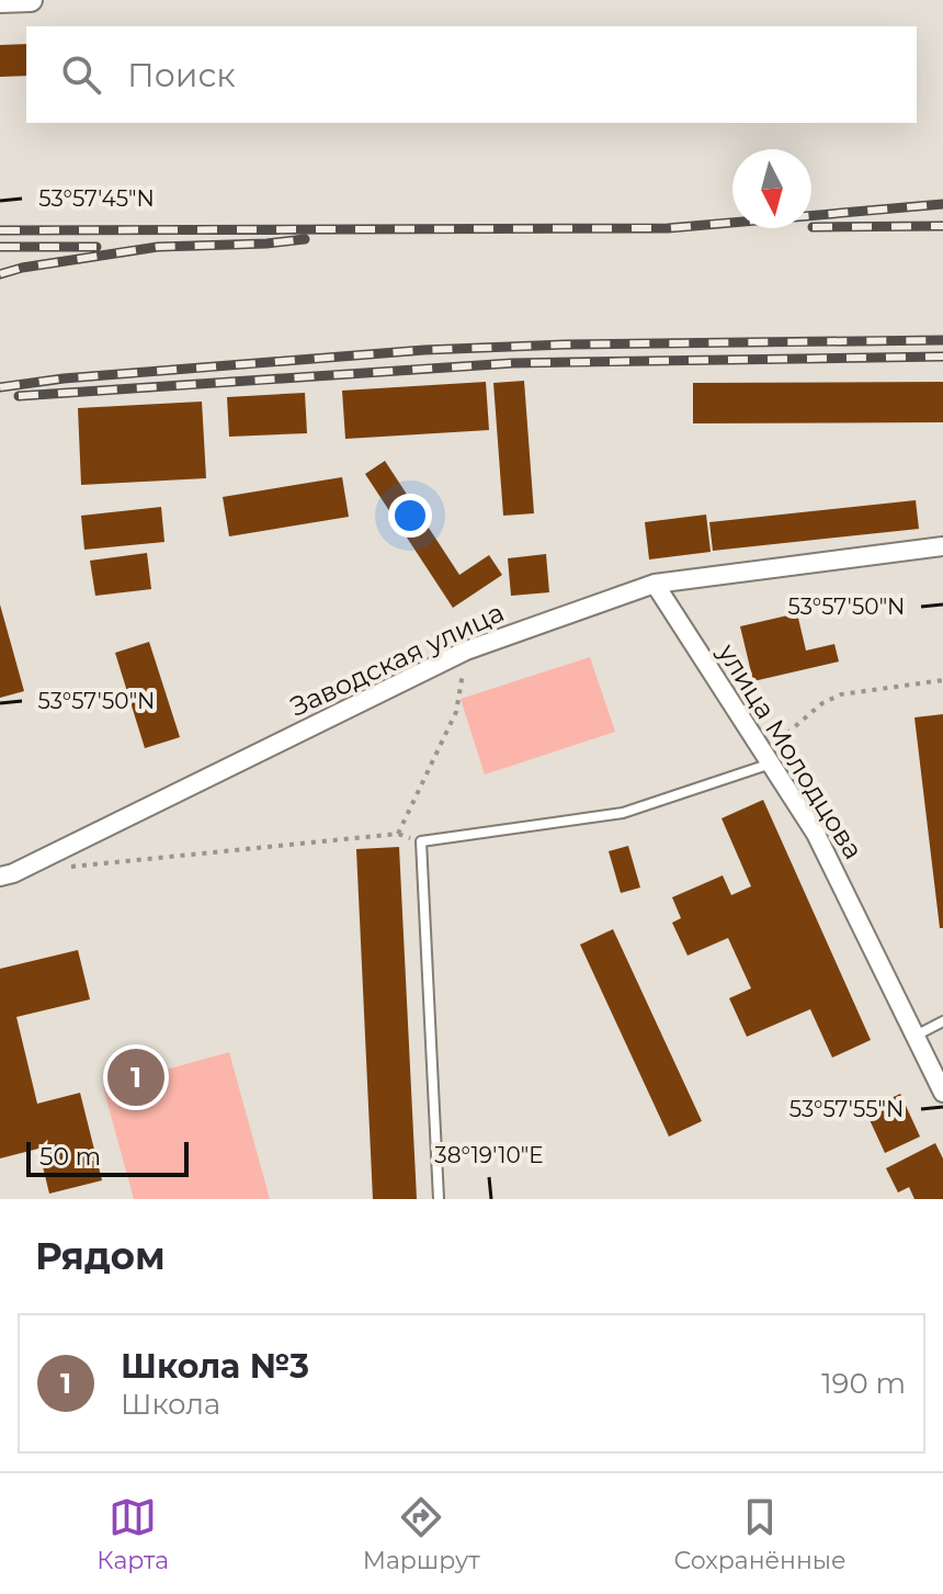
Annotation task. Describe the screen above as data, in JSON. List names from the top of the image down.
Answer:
{
  "streets": {
    "street": ["Заводская улица", "улица Молодцова"]
  },
  "crossings": [
    ["Заводская улица", "улица Молодцова"]
  ],
  "scale_bar": "50 m",
  "north": "bottom",
  "page": {
    "search": "Поиск",
    "pins": "1",
    "scale": "50 m",
    "heading": "Рядом",
    "list": [
      {
        "mark": "1",
        "name": "Школа №3",
        "note": "Школа",
        "value": "190 m"
      }
    ],
    "nav": ["Карта", "Маршрут", "Сохранённые"]
  },
  "coordinates": [
    "53°57'45\"N",
    "53°57'50\"N",
    "53°57'55\"N",
    "38°19'10\"E"
  ]
}
